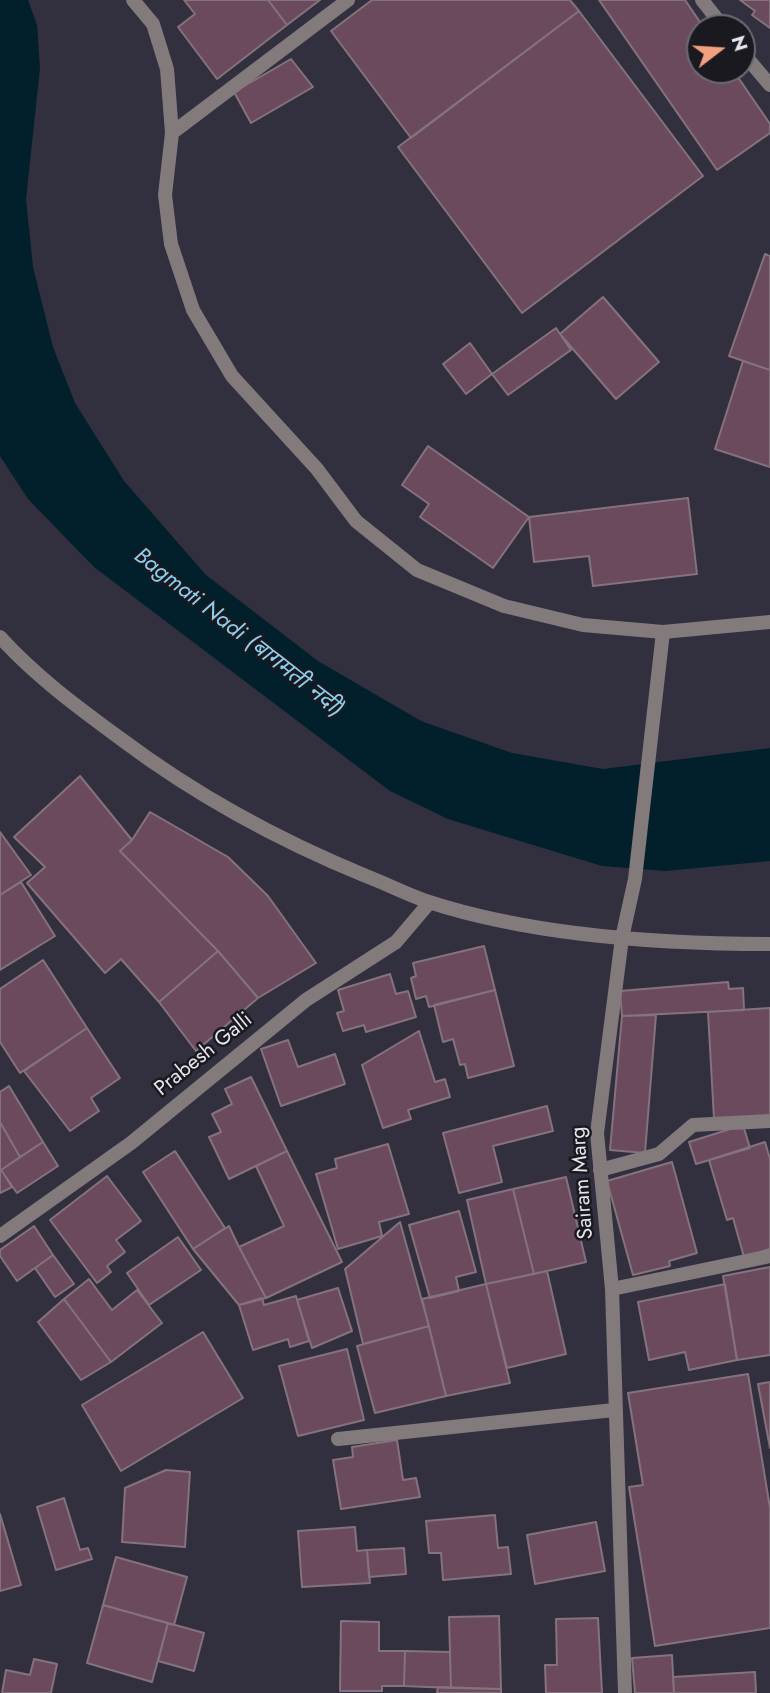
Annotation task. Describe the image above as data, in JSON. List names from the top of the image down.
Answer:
{
  "streets": {
    "street": ["Prabesh Galli", "Sairam Marg"]
  },
  "water": ["Bagmati Nadi (बागमती नदी)"],
  "north": "right"
}
